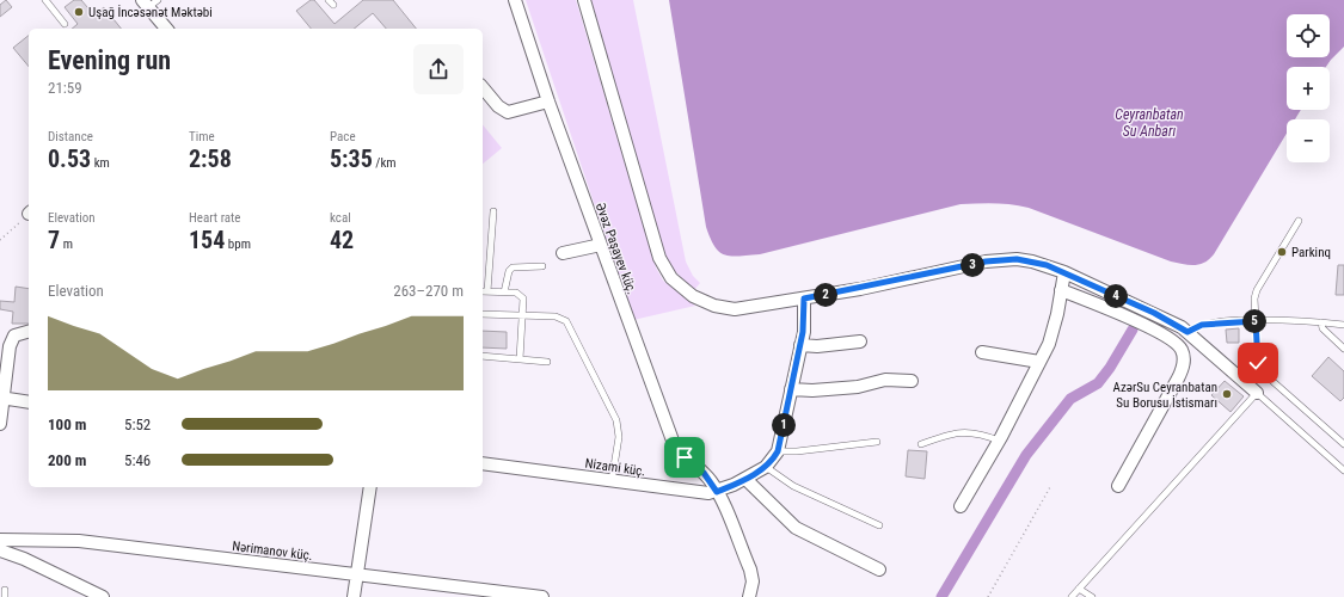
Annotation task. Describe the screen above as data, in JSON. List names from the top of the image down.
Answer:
{
  "streets": {
    "street": ["Əvəz Paşayev küç.", "Nizami küç.", "Nərimanov küç."]
  },
  "crossings": [
    ["Əvəz Paşayev küç.", "Nizami küç."]
  ],
  "water": ["Ceyranbatan Su Anbarı"],
  "places": ["Uşağ İncəsənət Məktəbi", "Parkinq", "AzərSu Ceyranbatan Su Borusu İstismarı"],
  "page": {
    "map_buttons": ["+", "−"],
    "heading": ["Evening run", "21:59"],
    "stats": [
      ["Distance", "0.53 km"],
      ["Time", "2:58"],
      ["Pace", "5:35 /km"],
      ["Elevation", "7 m"],
      ["Heart rate", "154 bpm"],
      ["kcal", "42"]
    ],
    "pins": [
      "3",
      "2",
      "4",
      "5",
      "1"
    ],
    "chart": ["Elevation", "263–270 m"],
    "list": [
      {
        "name": "100 m",
        "note": "5:52"
      },
      {
        "name": "200 m",
        "note": "5:46"
      }
    ]
  }
}
